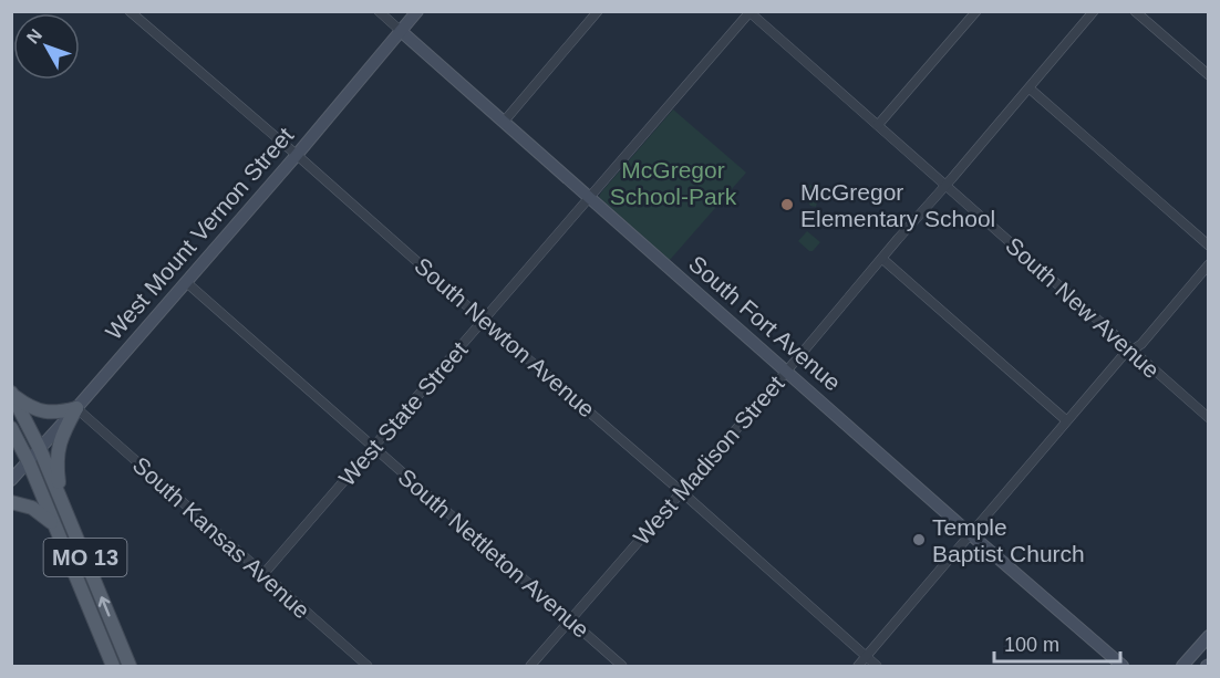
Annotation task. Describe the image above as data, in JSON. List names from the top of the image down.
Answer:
{
  "streets": {
    "main road": ["MO 13"],
    "street": [
      "West Mount Vernon Street",
      "South New Avenue",
      "South Fort Avenue",
      "South Newton Avenue",
      "West State Street",
      "West Madison Street",
      "South Kansas Avenue",
      "South Nettleton Avenue"
    ]
  },
  "crossings": [
    ["West Mount Vernon Street", "South Fort Avenue"],
    ["West Mount Vernon Street", "South Newton Avenue"],
    ["West Mount Vernon Street", "South Kansas Avenue"],
    ["West Mount Vernon Street", "South Nettleton Avenue"],
    ["West Mount Vernon Street", "MO 13"],
    ["South New Avenue", "West State Street"],
    ["South New Avenue", "West Madison Street"],
    ["South Fort Avenue", "West State Street"],
    ["South Fort Avenue", "West Madison Street"],
    ["South Newton Avenue", "West State Street"],
    ["South Newton Avenue", "West Madison Street"],
    ["West State Street", "South Kansas Avenue"],
    ["West State Street", "South Nettleton Avenue"],
    ["West Madison Street", "South Nettleton Avenue"]
  ],
  "parks": ["McGregor School-Park"],
  "places": ["McGregor Elementary School", "Temple Baptist Church"],
  "scale_bar": "100 m",
  "north": "top left"
}
